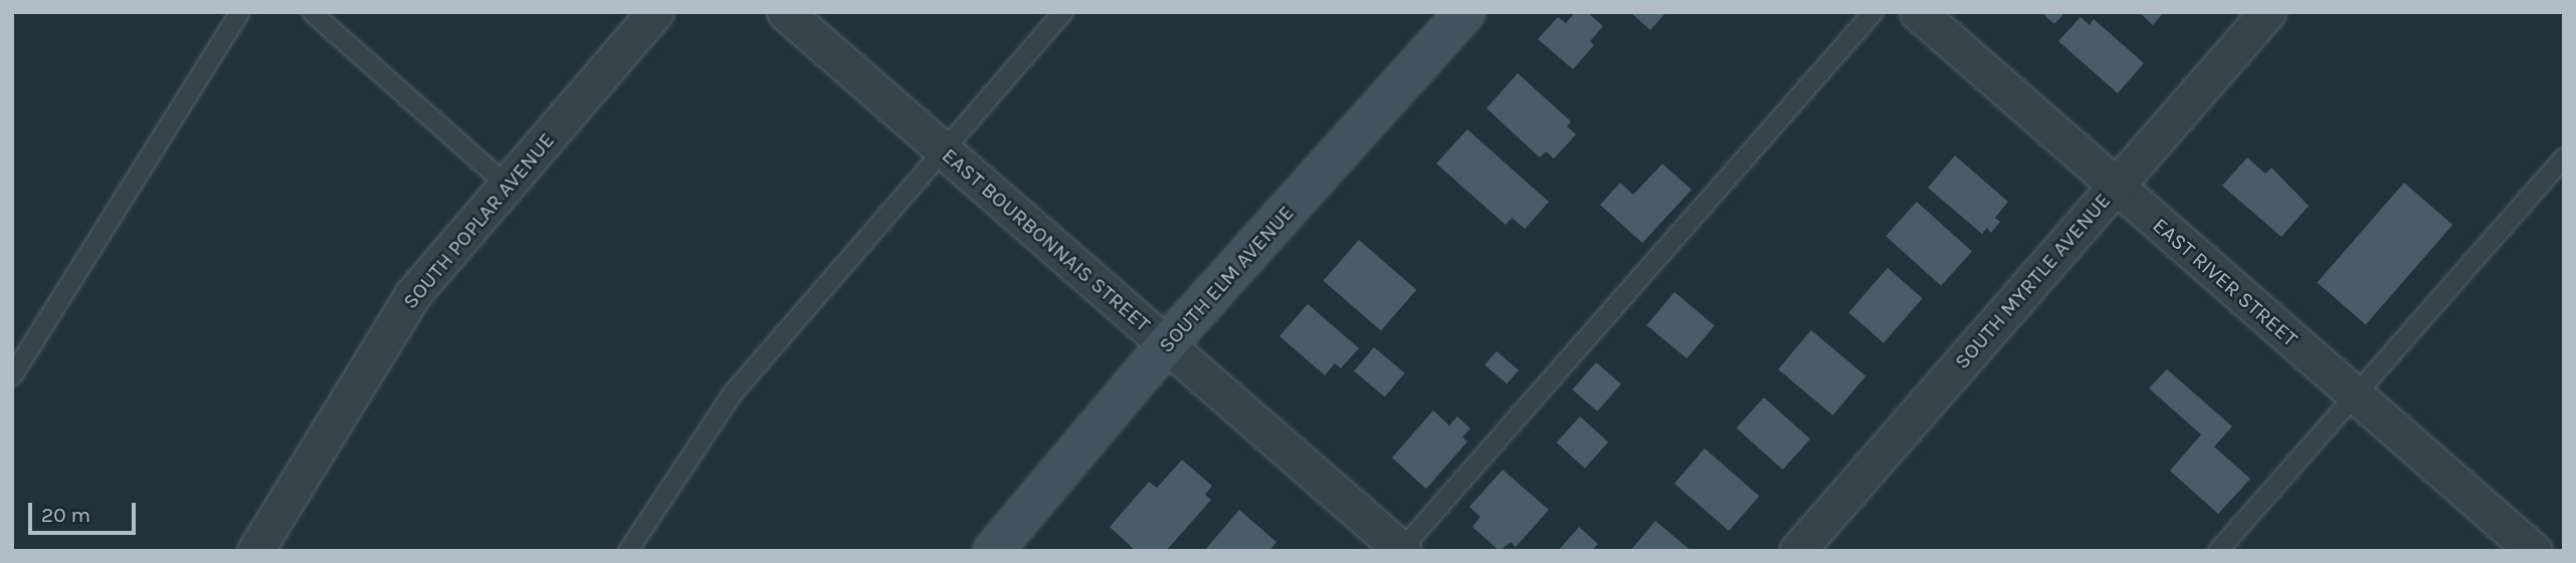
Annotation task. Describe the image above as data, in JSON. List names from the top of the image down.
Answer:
{
  "streets": {
    "street": [
      "SOUTH POPLAR AVENUE",
      "EAST BOURBONNAIS STREET",
      "SOUTH ELM AVENUE",
      "SOUTH MYRTLE AVENUE",
      "EAST RIVER STREET"
    ]
  },
  "crossings": [
    ["EAST BOURBONNAIS STREET", "SOUTH ELM AVENUE"],
    ["SOUTH MYRTLE AVENUE", "EAST RIVER STREET"]
  ],
  "scale_bar": "20 m"
}
